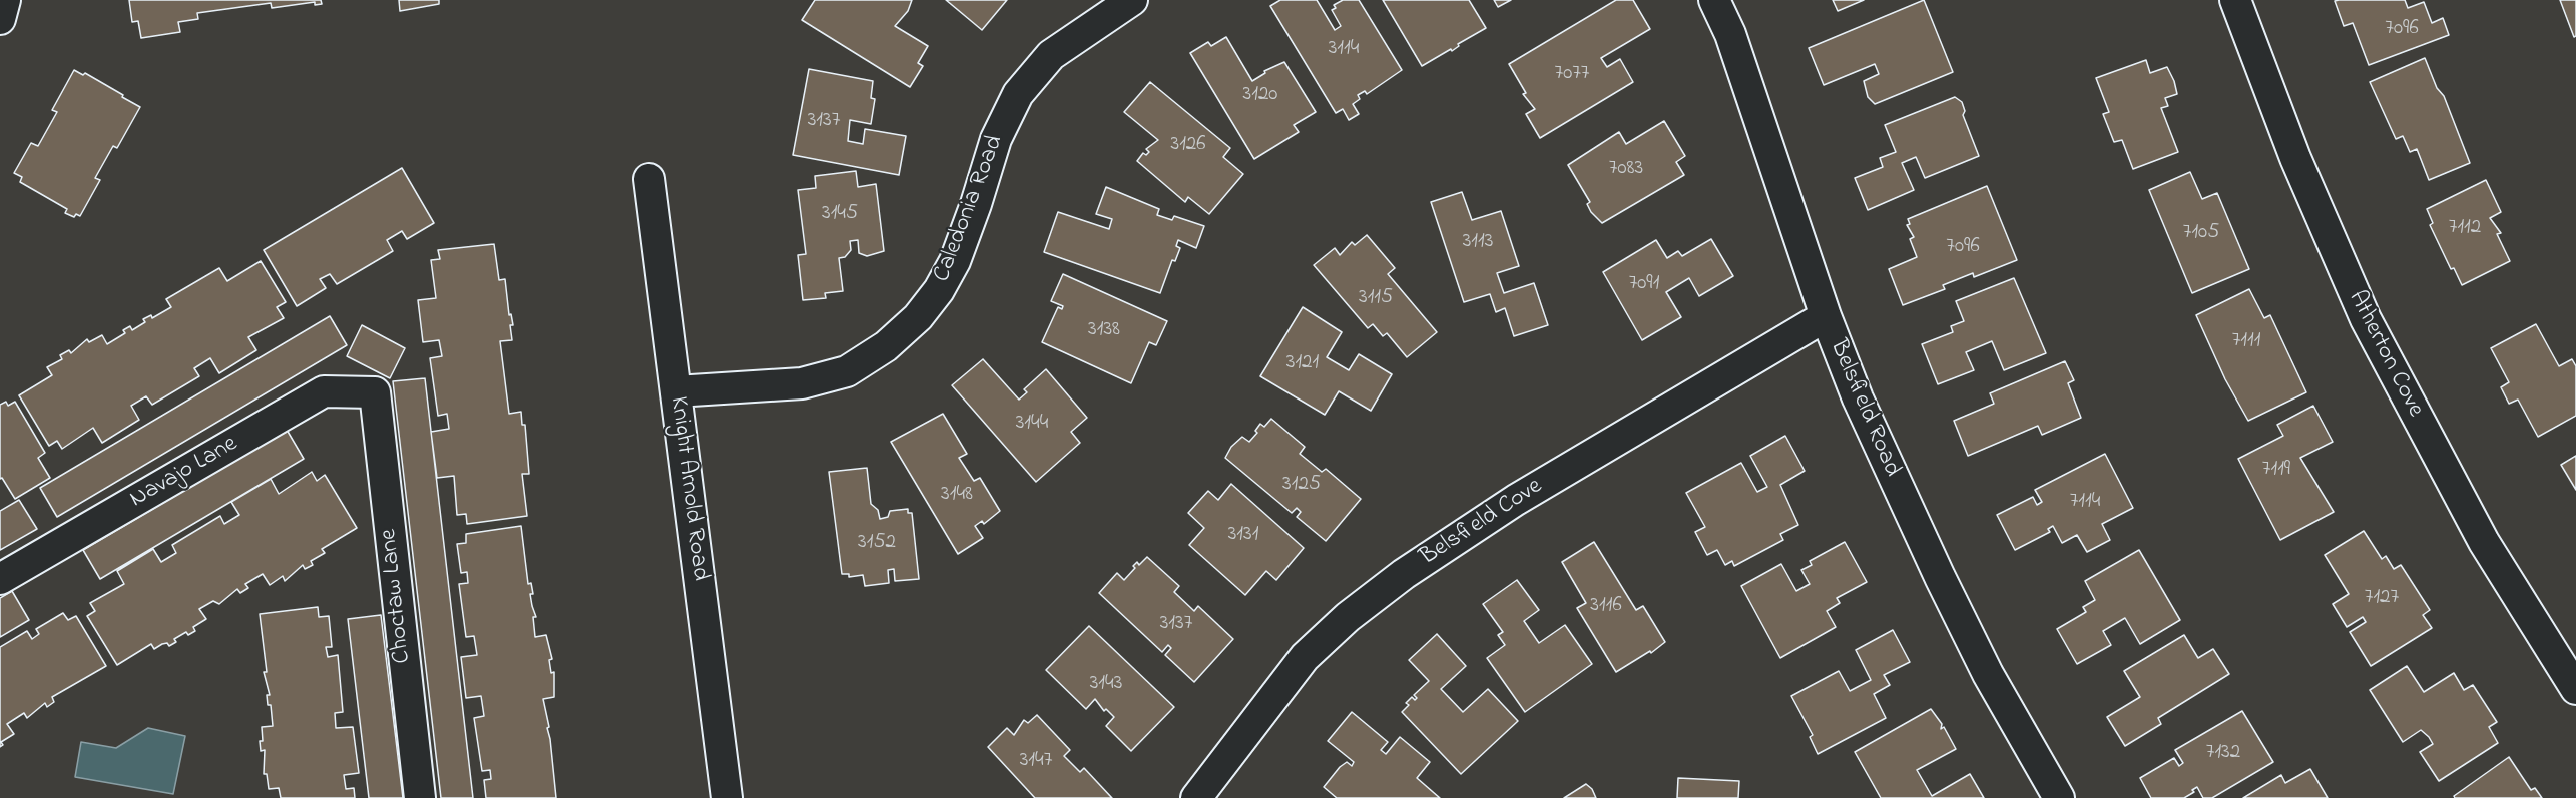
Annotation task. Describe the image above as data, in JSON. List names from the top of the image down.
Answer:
{
  "streets": {
    "street": [
      "Caledonia Road",
      "Atherton Cove",
      "Belsfield Road",
      "Navajo Lane",
      "Knight Arnold Road",
      "Belsfield Cove",
      "Choctaw Lane"
    ]
  },
  "crossings": [
    ["Caledonia Road", "Knight Arnold Road"],
    ["Belsfield Road", "Belsfield Cove"],
    ["Navajo Lane", "Choctaw Lane"]
  ],
  "house_numbers": [
    "7096",
    "3114",
    "7077",
    "3120",
    "3137",
    "3126",
    "7083",
    "3145",
    "7112",
    "7105",
    "3113",
    "7096",
    "7091",
    "3115",
    "3138",
    "7111",
    "3121",
    "3144",
    "7119",
    "3125",
    "3148",
    "7114",
    "3131",
    "3152",
    "7127",
    "3116",
    "3137",
    "3143",
    "7132",
    "3147"
  ]
}
